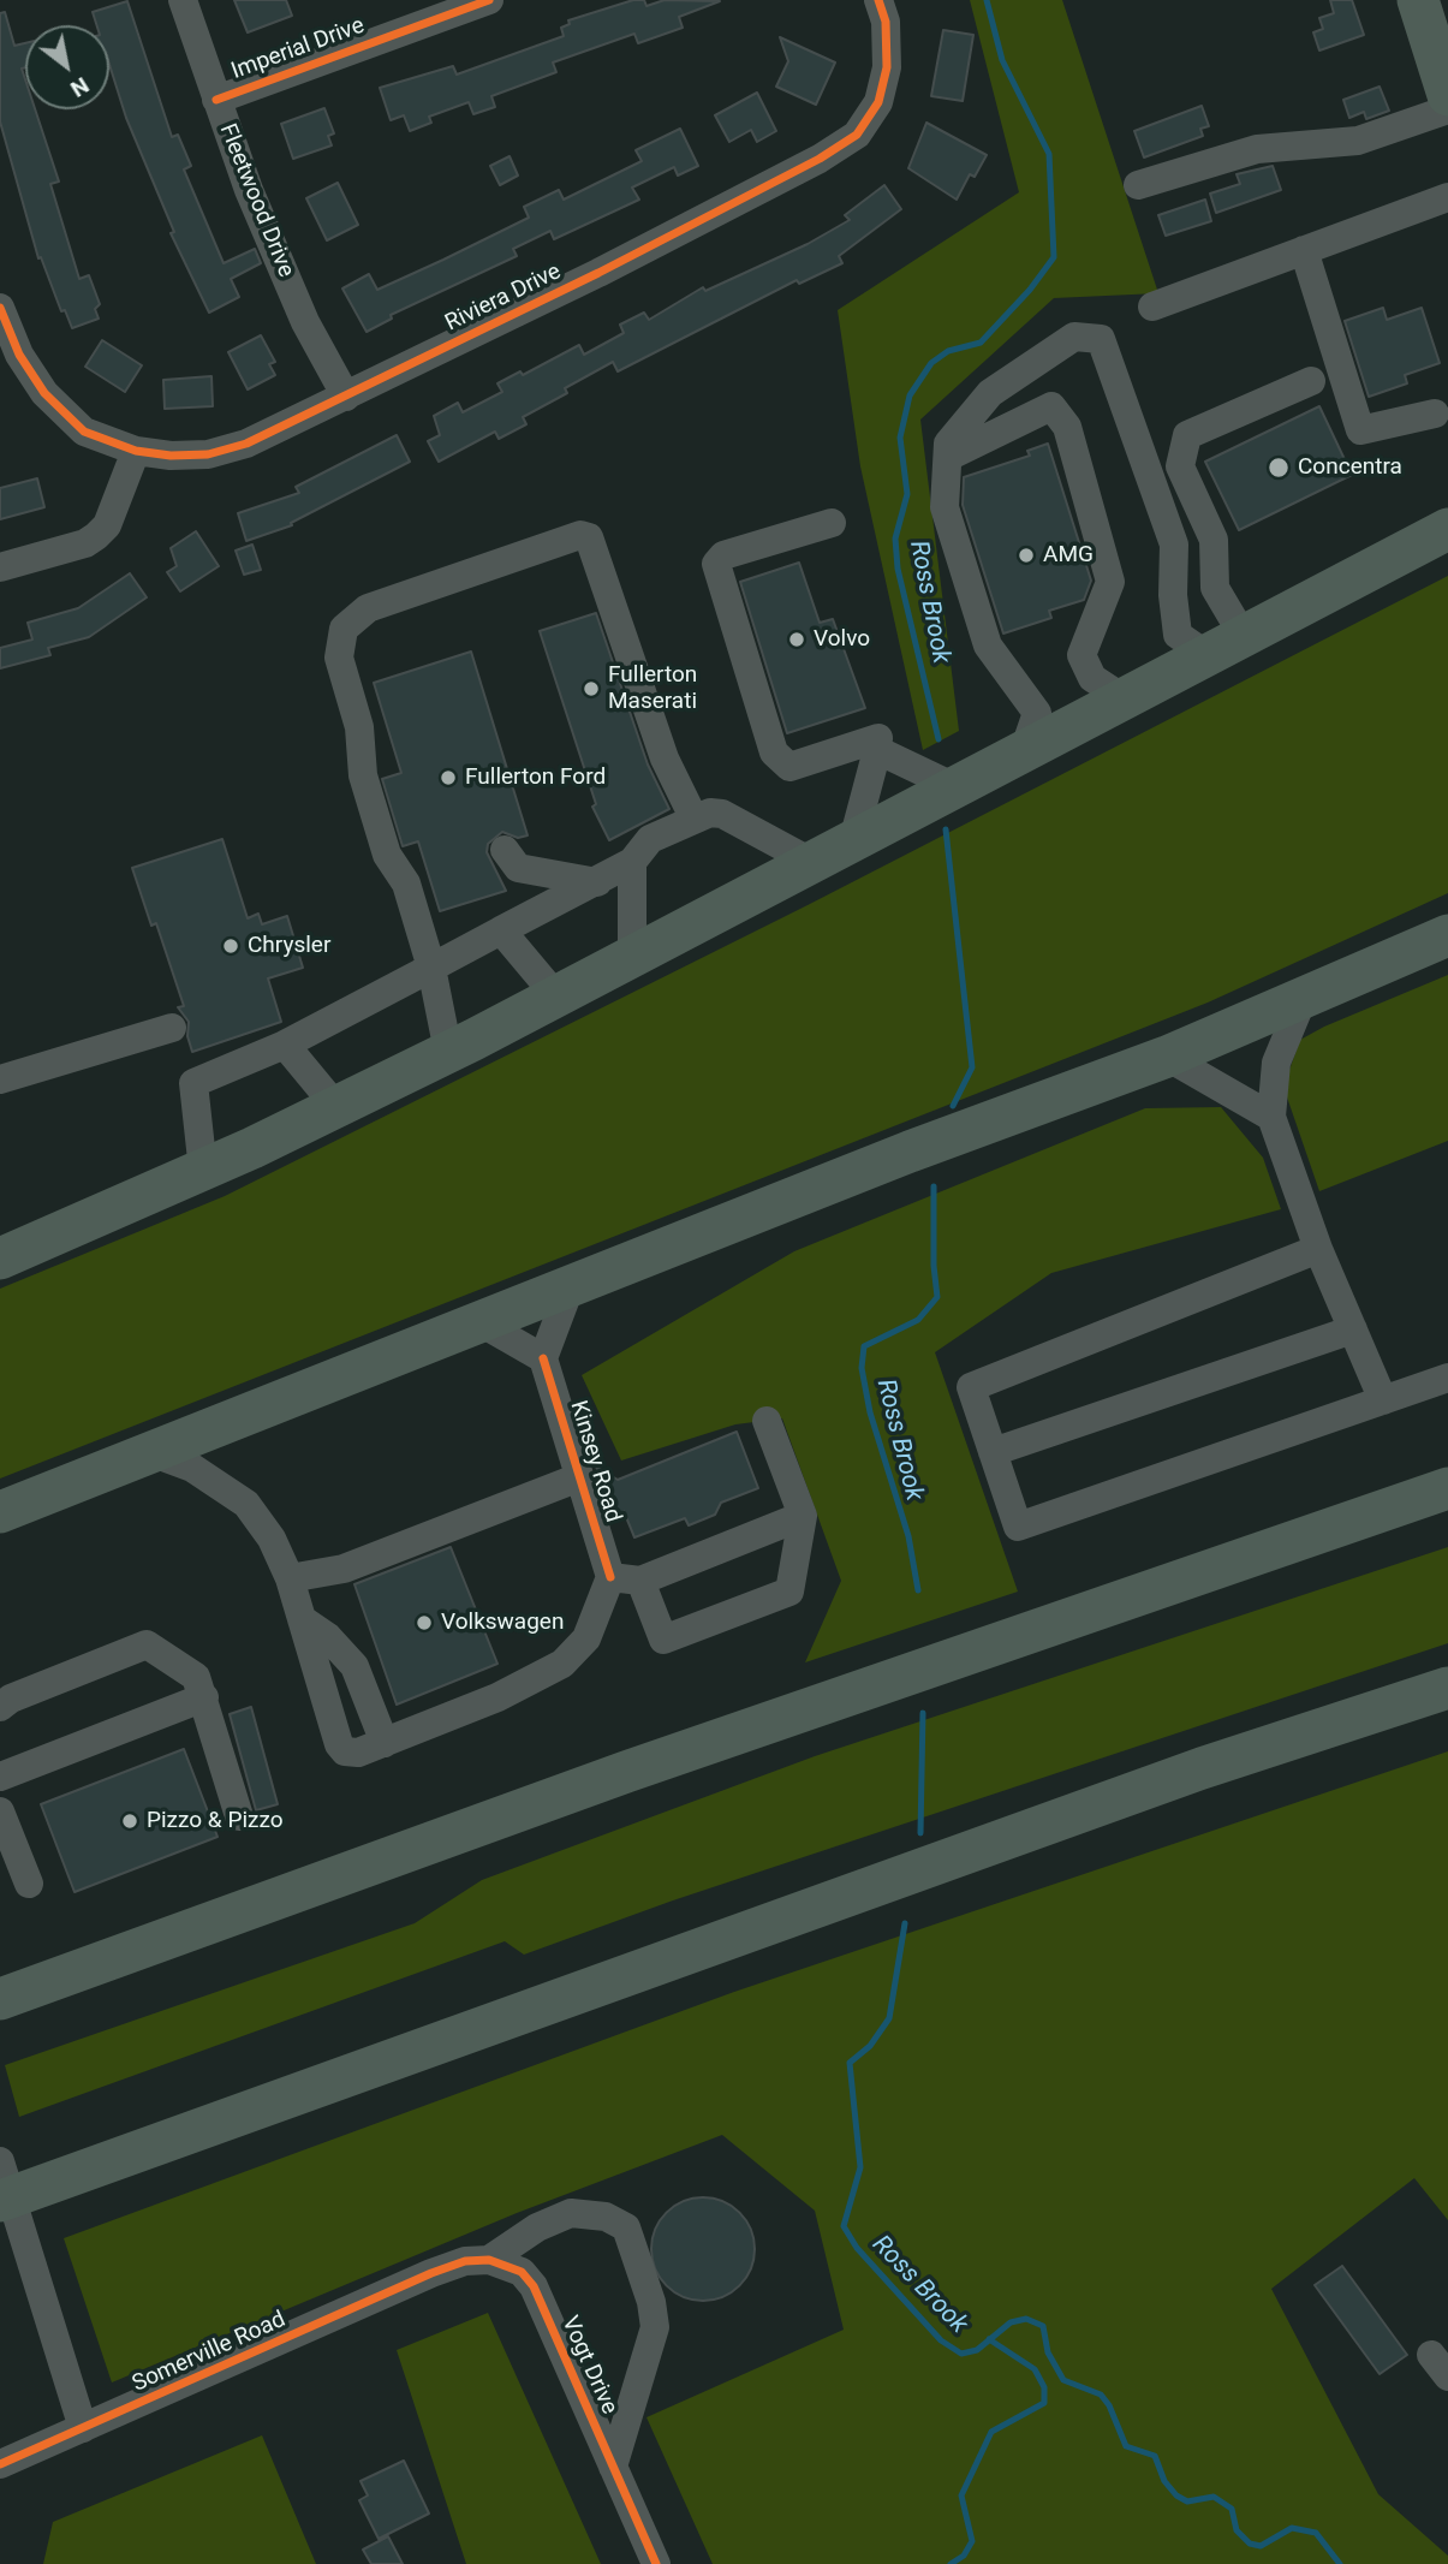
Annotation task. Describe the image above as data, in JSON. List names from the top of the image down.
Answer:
{
  "streets": {
    "street": [
      "Imperial Drive",
      "Fleetwood Drive",
      "Riviera Drive",
      "Kinsey Road",
      "Somerville Road",
      "Vogt Drive"
    ]
  },
  "crossings": [
    ["Imperial Drive", "Fleetwood Drive"],
    ["Fleetwood Drive", "Riviera Drive"],
    ["Somerville Road", "Vogt Drive"]
  ],
  "water": ["Ross Brook"],
  "places": [
    "Concentra",
    "AMG",
    "Volvo",
    "Fullerton Maserati",
    "Fullerton Ford",
    "Chrysler",
    "Volkswagen",
    "Pizzo & Pizzo"
  ],
  "north": "bottom right"
}
